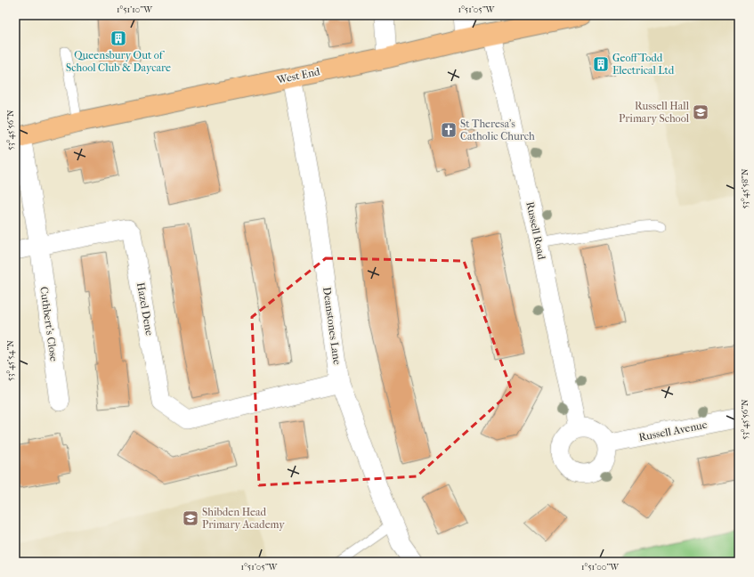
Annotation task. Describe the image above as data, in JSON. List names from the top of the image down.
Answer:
{
  "streets": {
    "main road": ["West End"],
    "street": [
      "Russell Road",
      "Hazel Dene",
      "Cuthbert's Close",
      "Deanstones Lane",
      "Russell Avenue"
    ]
  },
  "crossings": [
    ["West End", "Russell Road"],
    ["West End", "Deanstones Lane"],
    ["Russell Road", "Russell Avenue"],
    ["Hazel Dene", "Cuthbert's Close"],
    ["Hazel Dene", "Deanstones Lane"]
  ],
  "places": {
    "building": ["Queensbury Out of School Club & Daycare", "Geoff Todd Electrical Ltd"],
    "school or university": ["Russell Hall Primary School", "Shibden Head Primary Academy"],
    "church": ["St Theresa's Catholic Church"]
  },
  "coordinates": [
    "1°51'10\"W",
    "1°51'05\"W",
    "53°45'56\"N",
    "53°45'58\"N",
    "53°45'54\"N",
    "1°51'00\"W"
  ]
}
